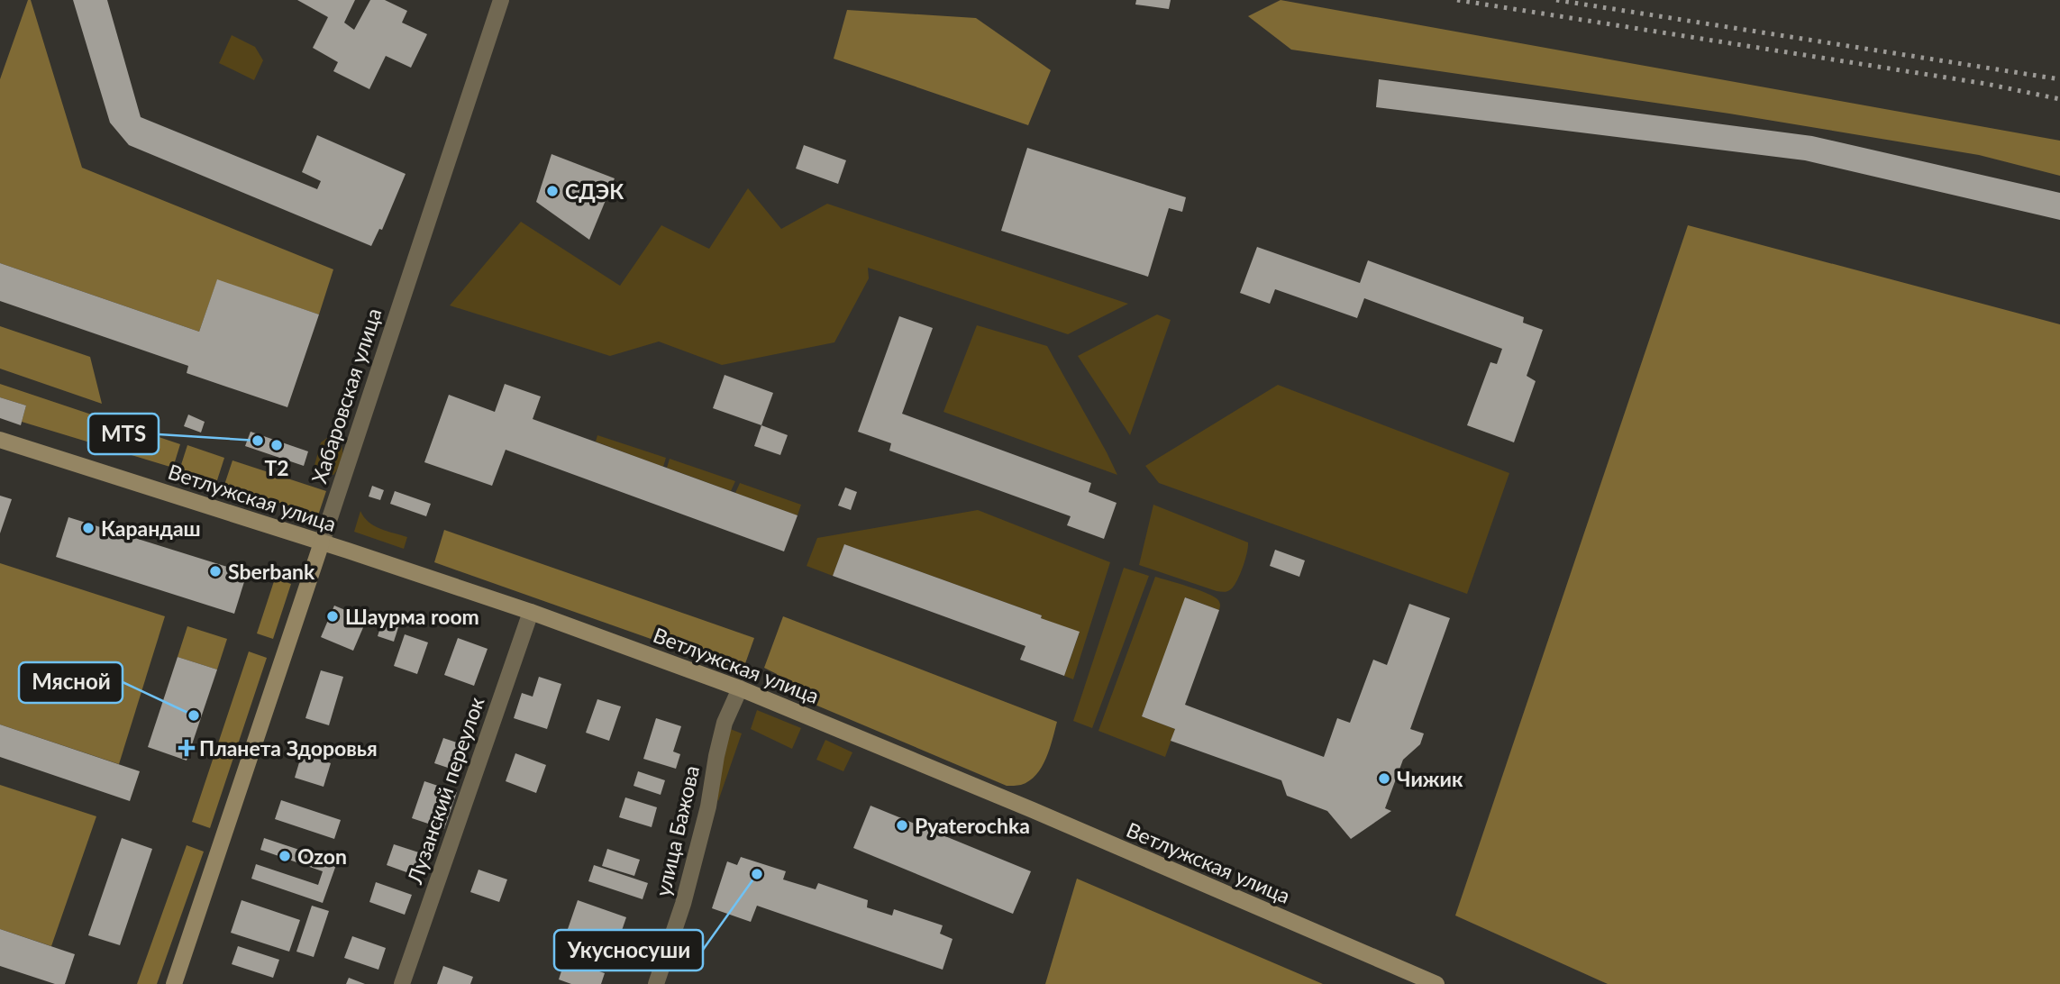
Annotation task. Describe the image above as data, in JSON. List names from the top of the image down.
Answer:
{
  "streets": {
    "main road": ["Хабаровская улица", "Ветлужская улица"],
    "street": ["Лузанский переулок", "улица Бажова"]
  },
  "crossings": [
    ["Хабаровская улица", "Ветлужская улица"],
    ["Ветлужская улица", "Лузанский переулок"],
    ["Ветлужская улица", "улица Бажова"]
  ],
  "places": {
    "other": [
      "СДЭК",
      "MTS",
      "T2",
      "Карандаш",
      "Sberbank",
      "Шаурма room",
      "Мясной",
      "Чижик",
      "Pyaterochka",
      "Ozon",
      "Укусносуши"
    ],
    "health": ["Планета Здоровья"]
  }
}
